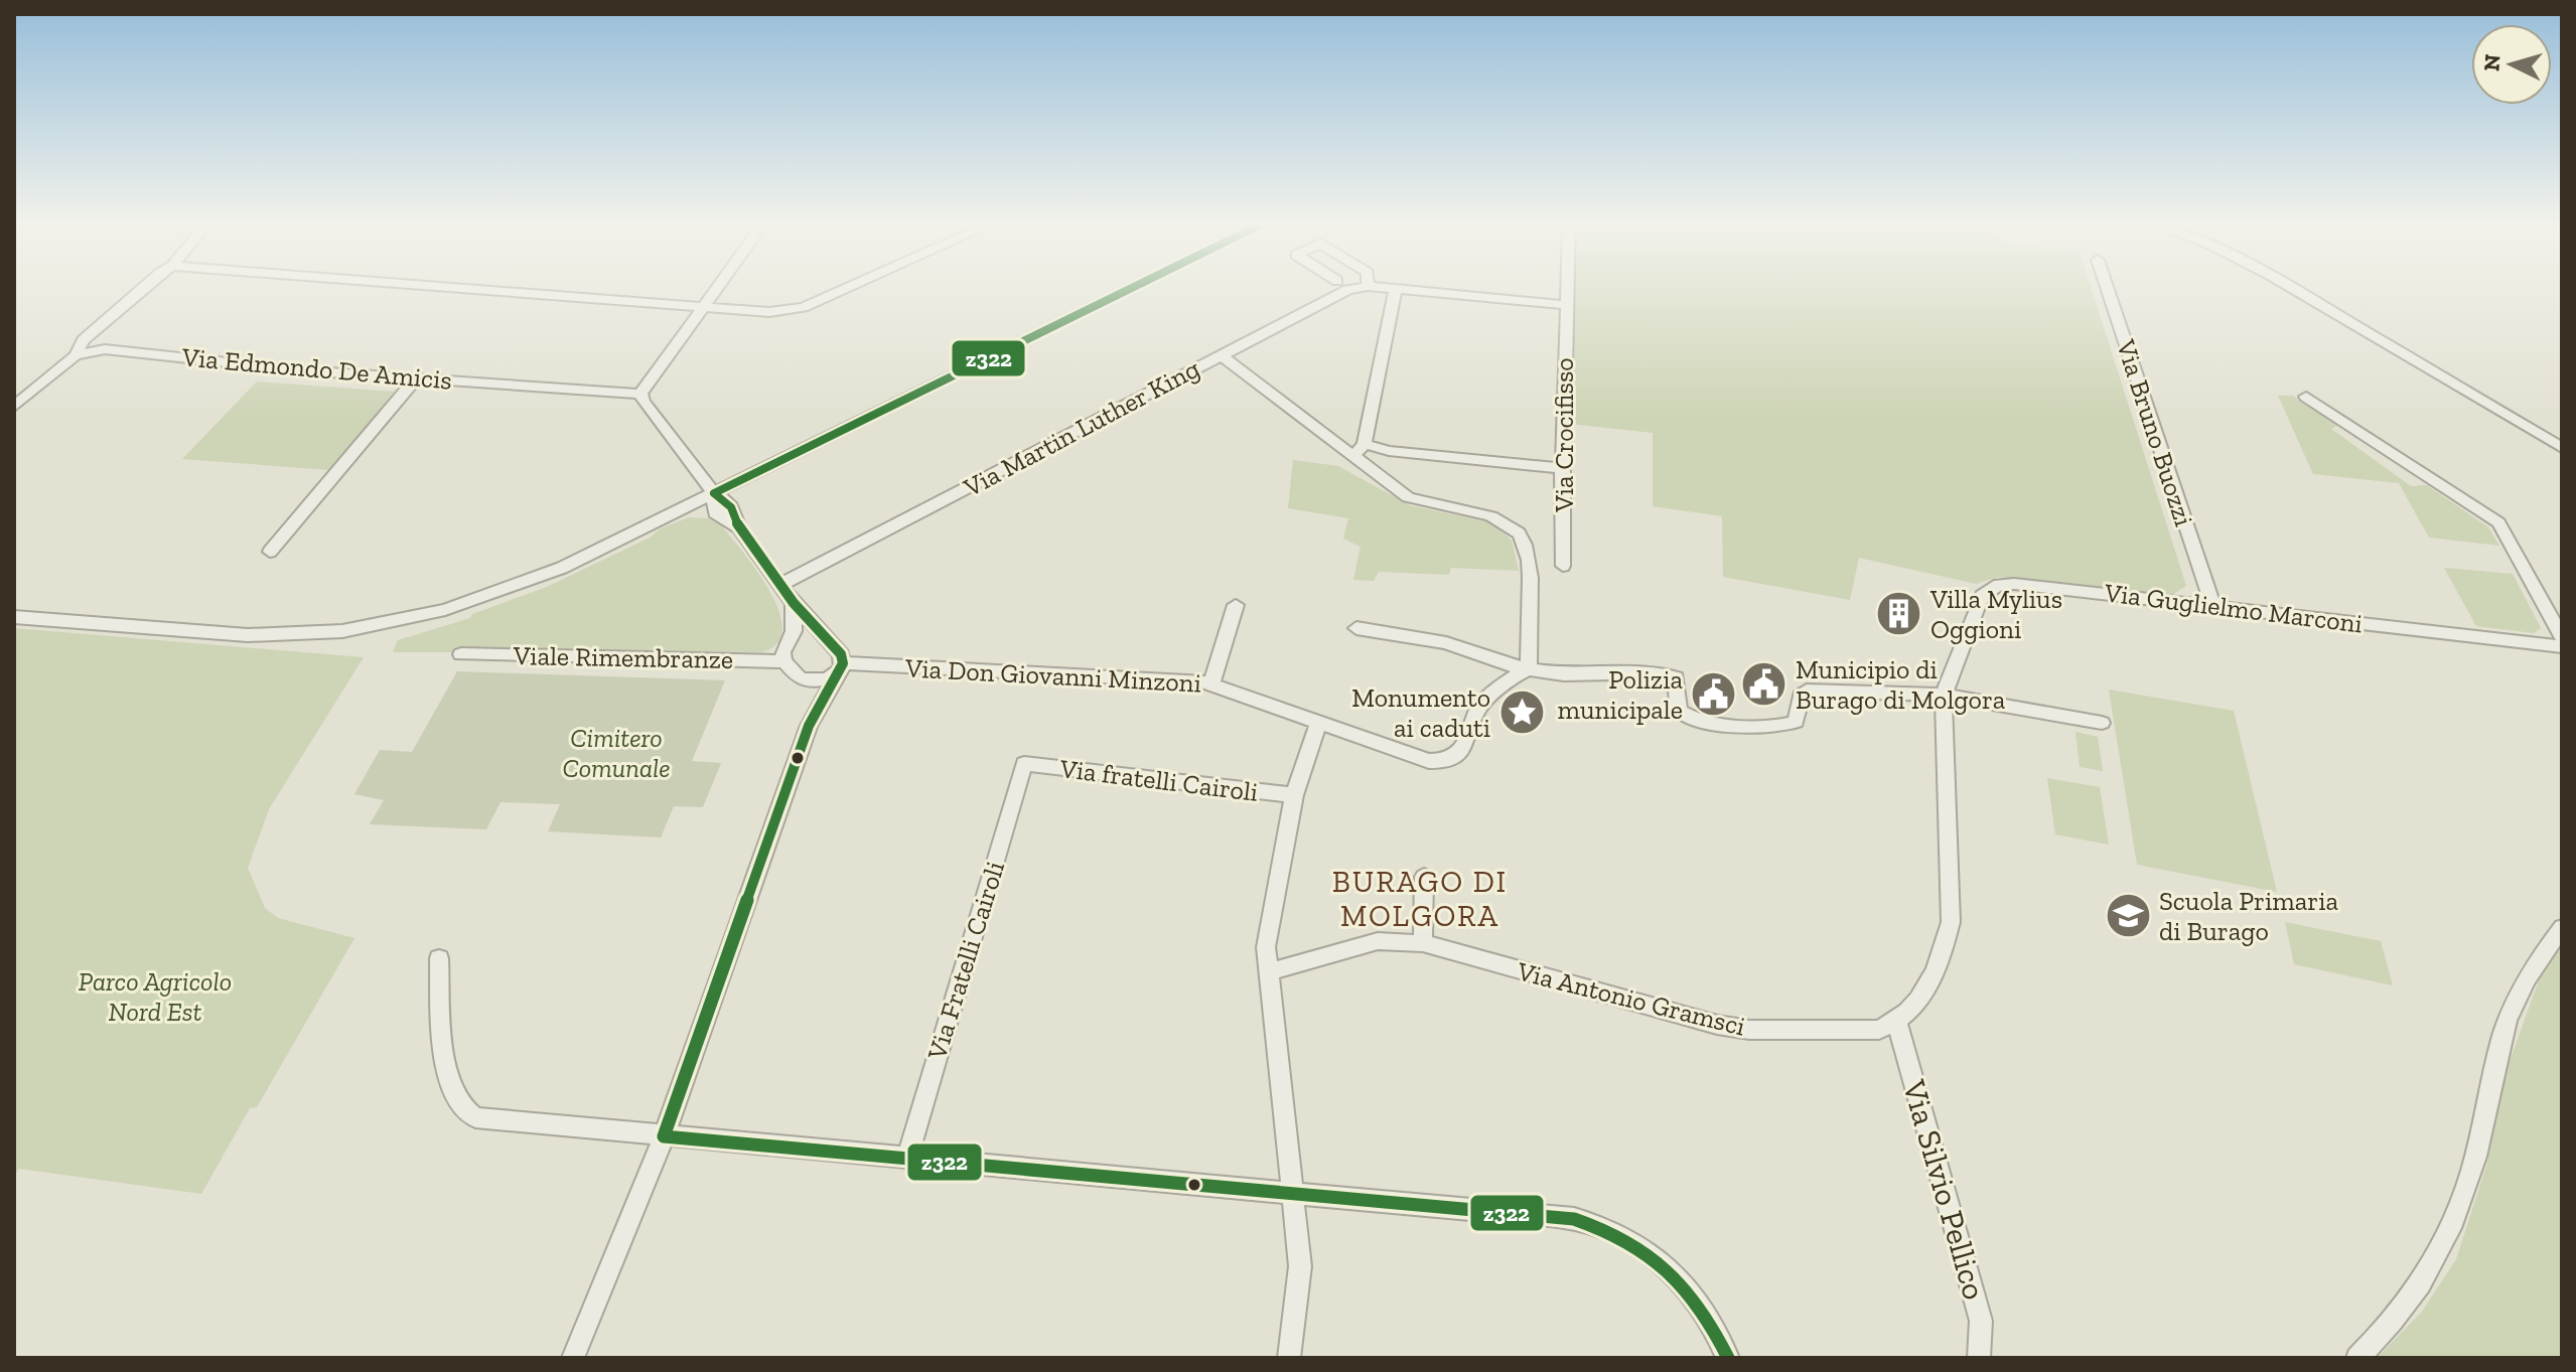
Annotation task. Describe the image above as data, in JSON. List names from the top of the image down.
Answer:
{
  "streets": {
    "street": [
      "Via Edmondo De Amicis",
      "Via Martin Luther King",
      "Via Bruno Buozzi",
      "Via Crocifisso",
      "Via Guglielmo Marconi",
      "Viale Rimembranze",
      "Via Don Giovanni Minzoni",
      "Via fratelli Cairoli",
      "Via Fratelli Cairoli",
      "Via Antonio Gramsci",
      "Via Silvio Pellico"
    ]
  },
  "crossings": [
    ["Via Martin Luther King", "Via Crocifisso"],
    ["Via Bruno Buozzi", "Via Guglielmo Marconi"],
    ["Viale Rimembranze", "Via Don Giovanni Minzoni"],
    ["Via fratelli Cairoli", "Via Fratelli Cairoli"],
    ["Via Antonio Gramsci", "Via Silvio Pellico"]
  ],
  "districts": ["BURAGO DI MOLGORA"],
  "parks": ["Cimitero Comunale", "Parco Agricolo Nord Est"],
  "places": {
    "building": ["Villa Mylius Oggioni"],
    "public building": ["Municipio di Burago di Molgora", "Polizia municipale"],
    "place": ["Monumento ai caduti"],
    "school or university": ["Scuola Primaria di Burago"]
  },
  "lines": ["transit line z322"],
  "north": "left"
}
